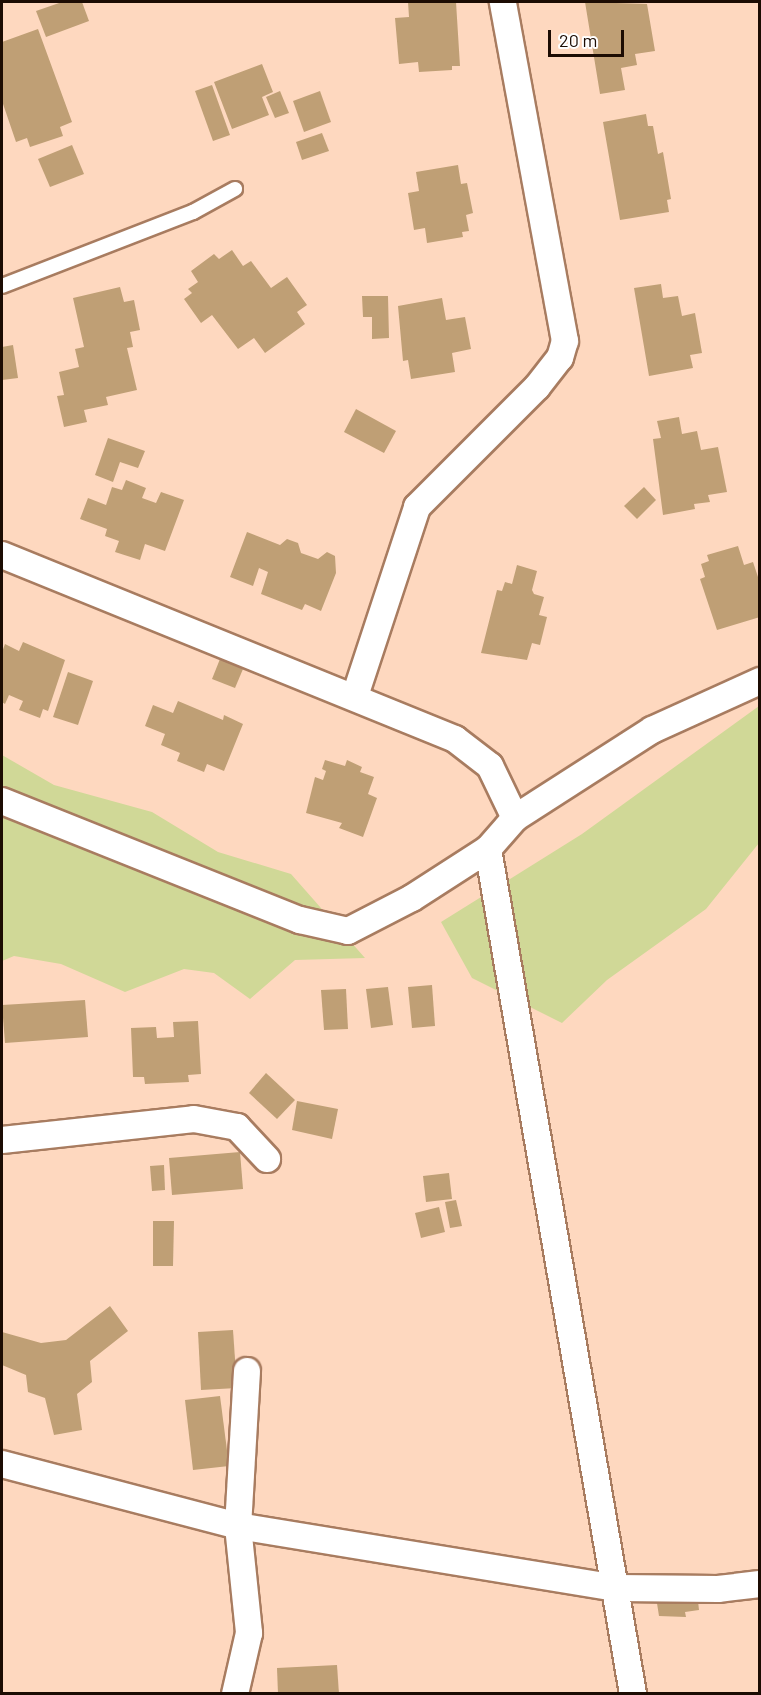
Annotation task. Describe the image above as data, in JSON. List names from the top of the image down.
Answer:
{
  "scale_bar": "20 m"
}
